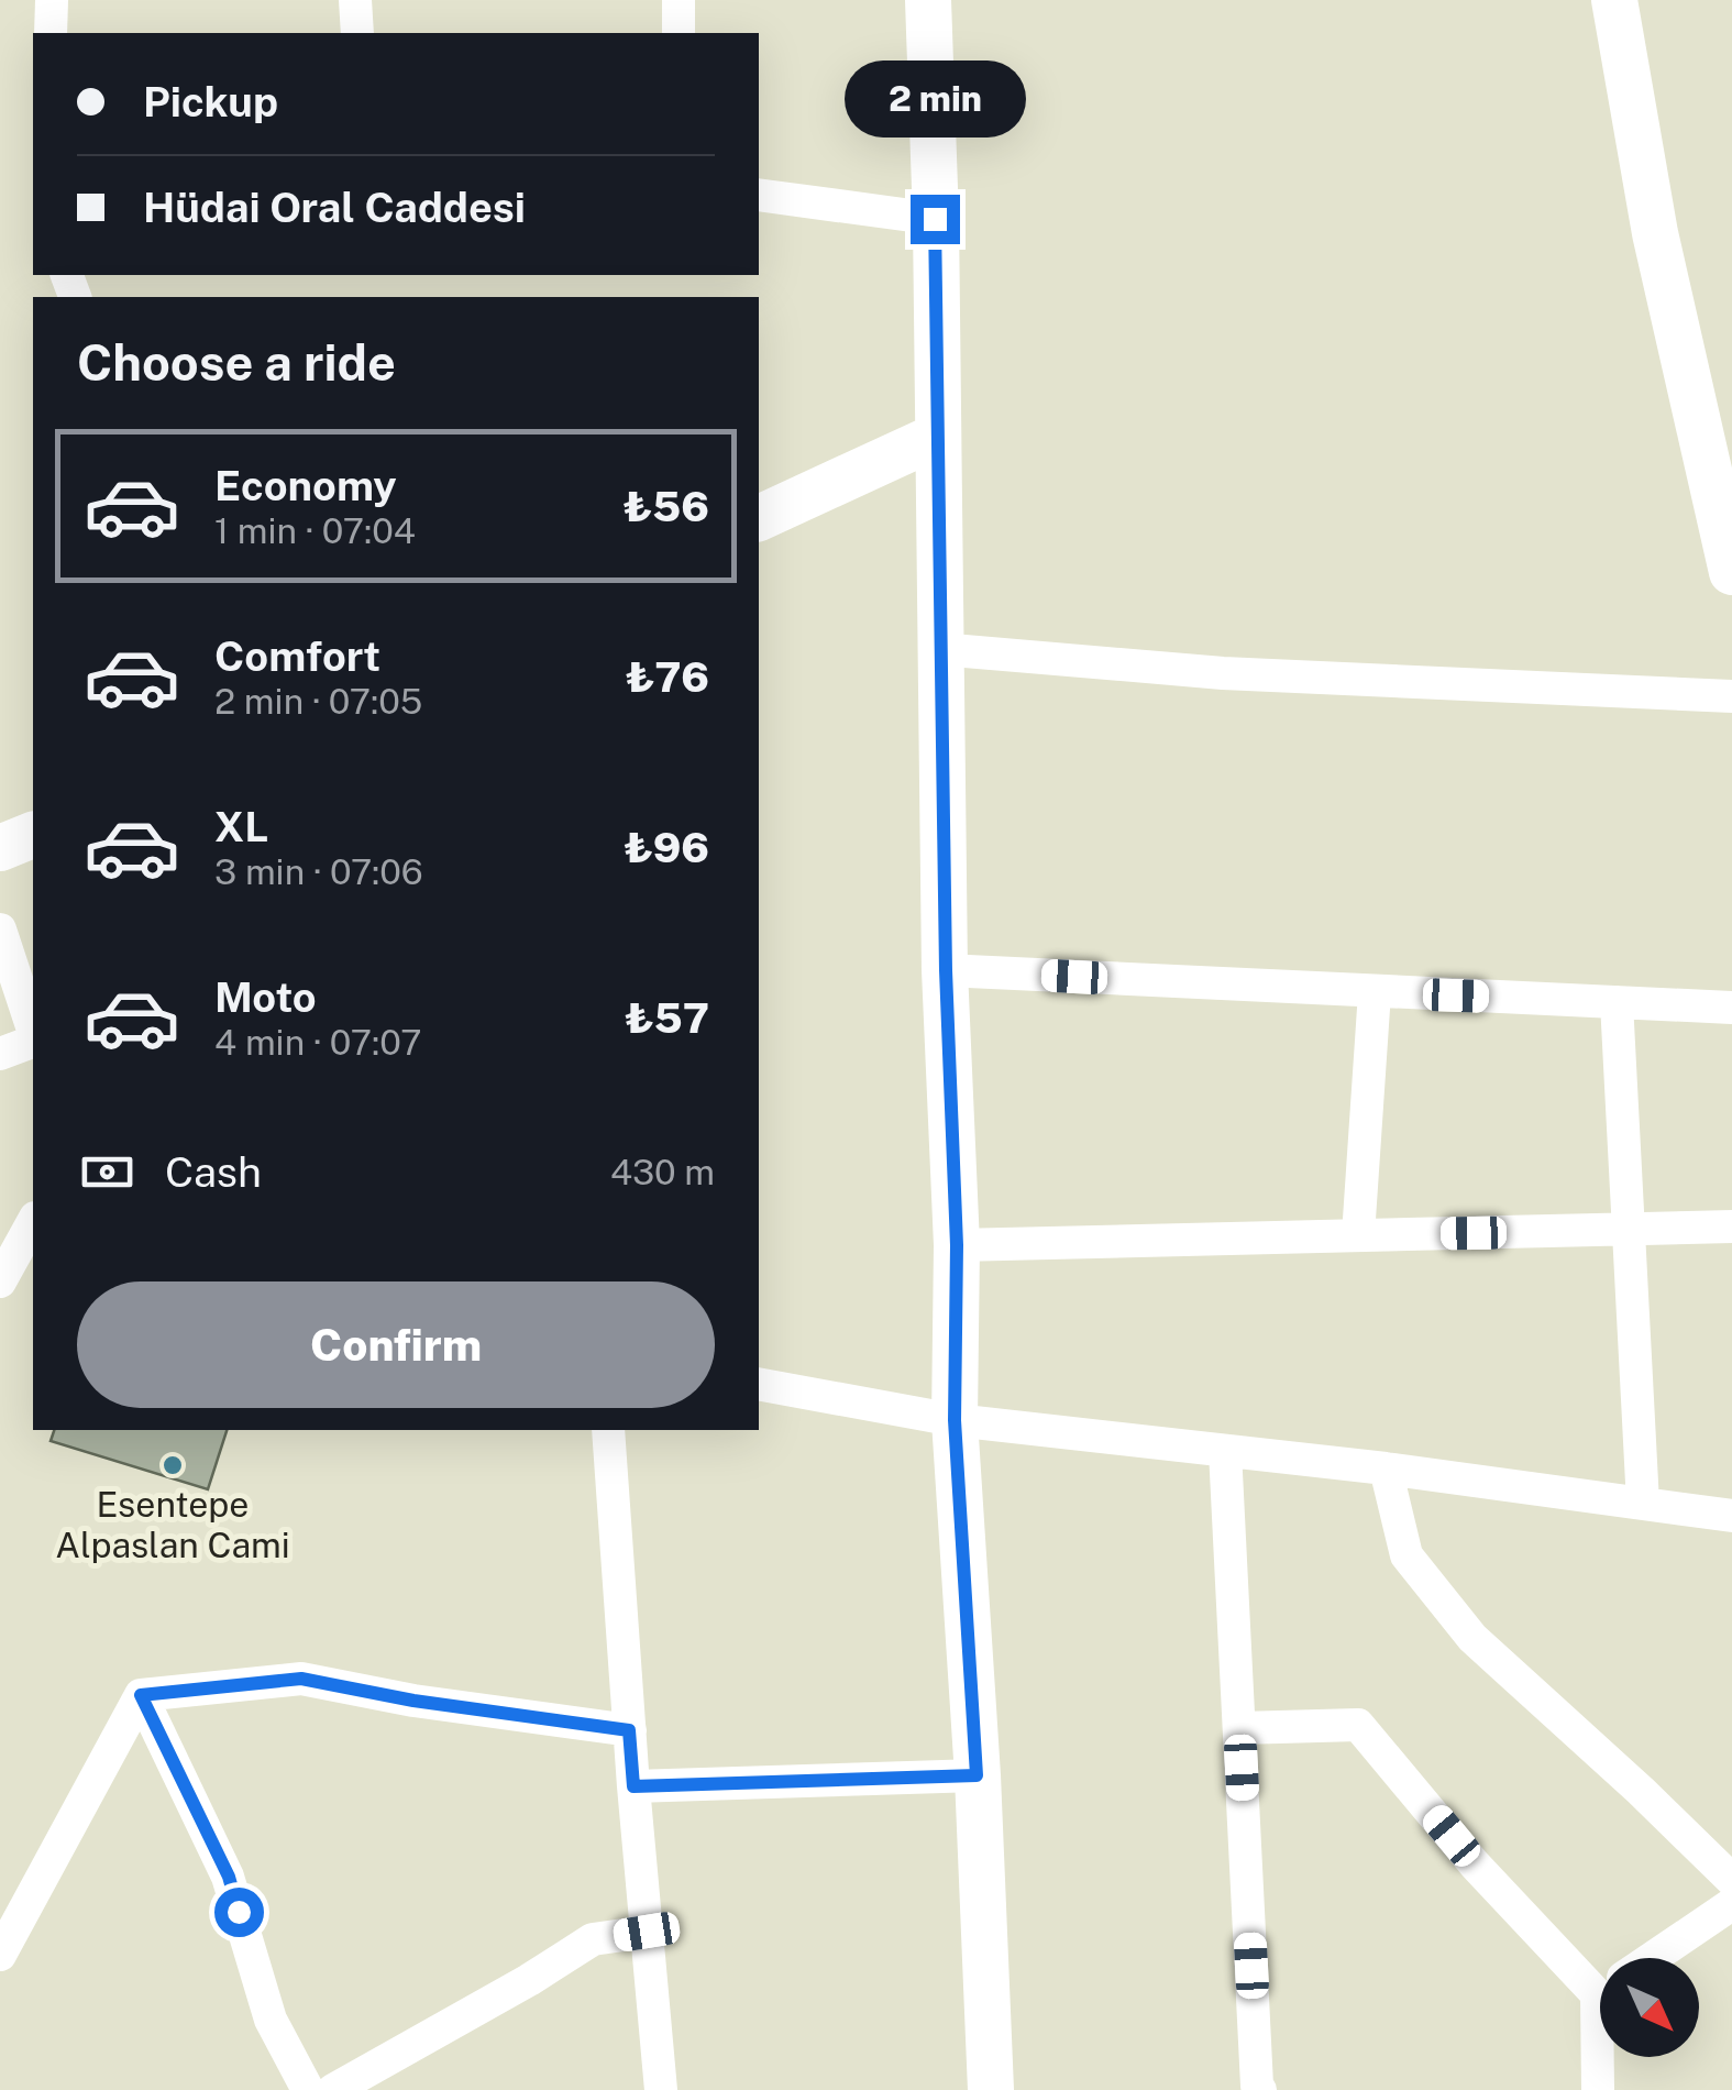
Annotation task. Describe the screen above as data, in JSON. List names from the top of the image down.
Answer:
{
  "places": ["Esentepe Alpaslan Cami"],
  "north": "bottom right",
  "page": {
    "banner": ["Pickup", "Hüdai Oral Caddesi"],
    "bubble": "2 min",
    "heading": "Choose a ride",
    "list": [
      {
        "name": "Economy",
        "note": "1 min · 07:04",
        "value": "₺56"
      },
      {
        "name": "Comfort",
        "note": "2 min · 07:05",
        "value": "₺76"
      },
      {
        "name": "XL",
        "note": "3 min · 07:06",
        "value": "₺96"
      },
      {
        "name": "Moto",
        "note": "4 min · 07:07",
        "value": "₺57"
      }
    ],
    "pay": ["Cash", "430 m"],
    "buttons": "Confirm"
  }
}
